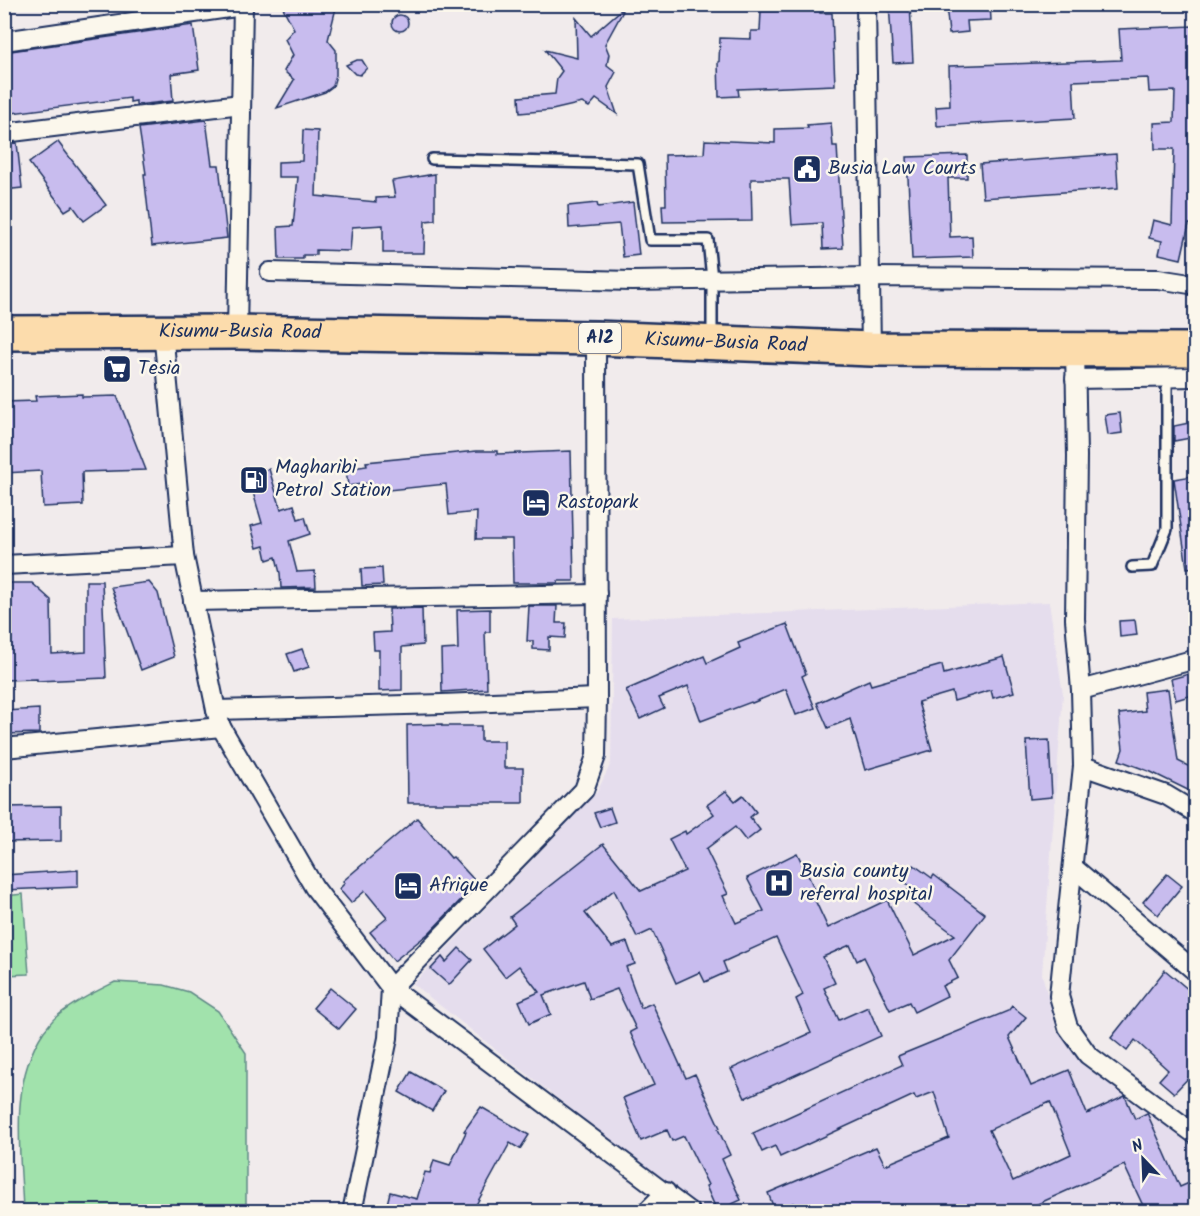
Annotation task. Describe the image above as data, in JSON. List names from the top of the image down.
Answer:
{
  "streets": {
    "highway": ["Kisumu-Busia Road", "A12"]
  },
  "places": {
    "public building": ["Busia Law Courts"],
    "supermarket": ["Tesia"],
    "fuel station": ["Magharibi Petrol Station"],
    "hotel": ["Rastopark", "Afrique"],
    "hospital": ["Busia county referral hospital"]
  },
  "north": "top left"
}
